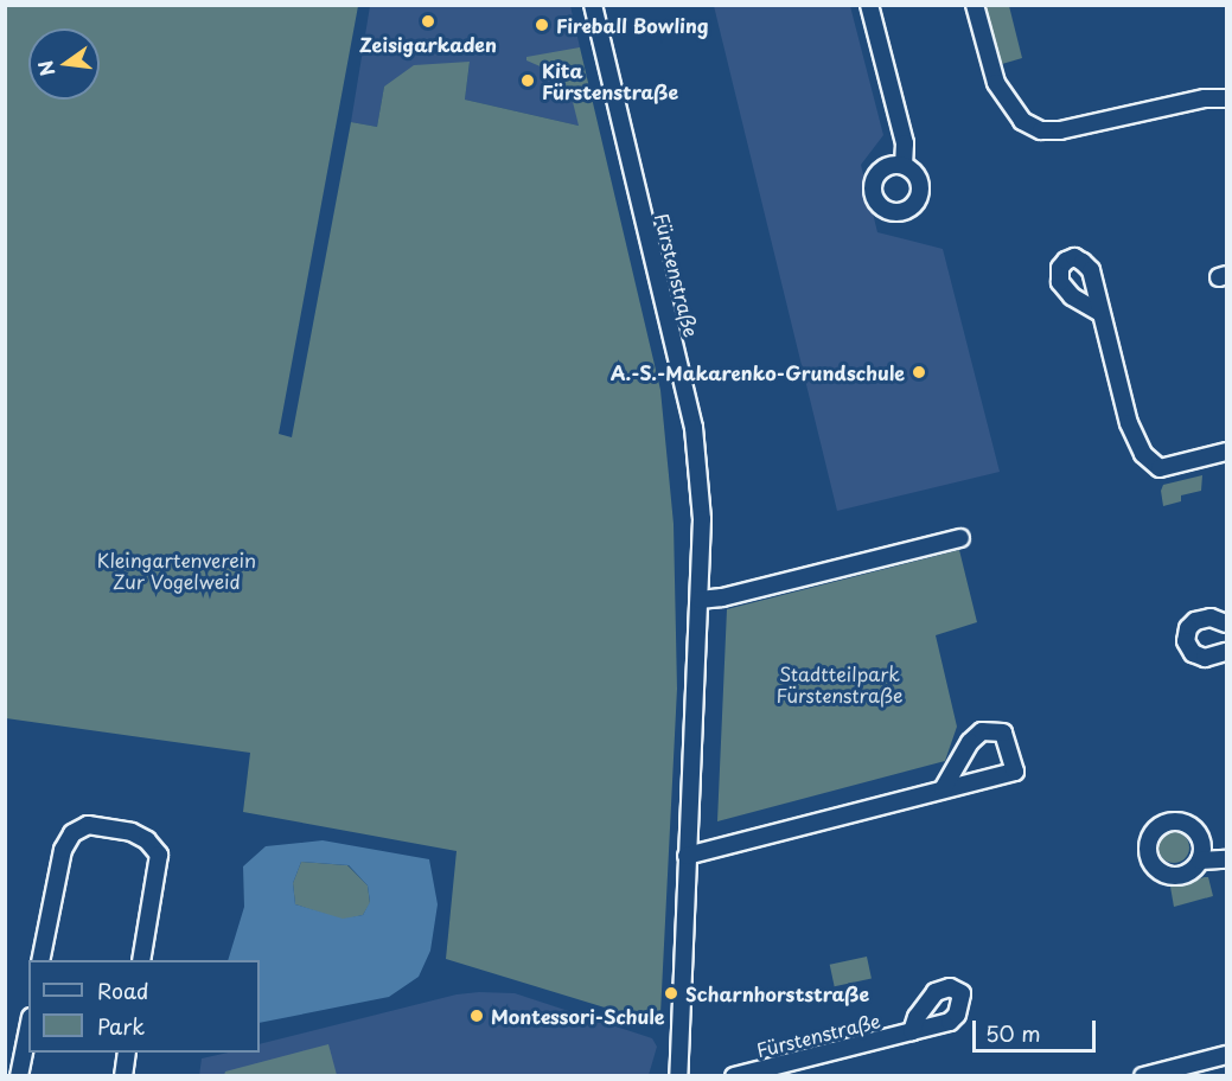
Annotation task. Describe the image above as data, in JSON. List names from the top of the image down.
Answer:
{
  "streets": {
    "street": ["Fürstenstraße"]
  },
  "parks": ["Kleingartenverein Zur Vogelweid", "Stadtteilpark Fürstenstraße"],
  "places": [
    "Zeisigarkaden",
    "Fireball Bowling",
    "Kita Fürstenstraße",
    "A.-S.-Makarenko-Grundschule",
    "Scharnhorststraße",
    "Montessori-Schule"
  ],
  "legend": ["Road", "Park"],
  "scale_bar": "50 m",
  "north": "left"
}
